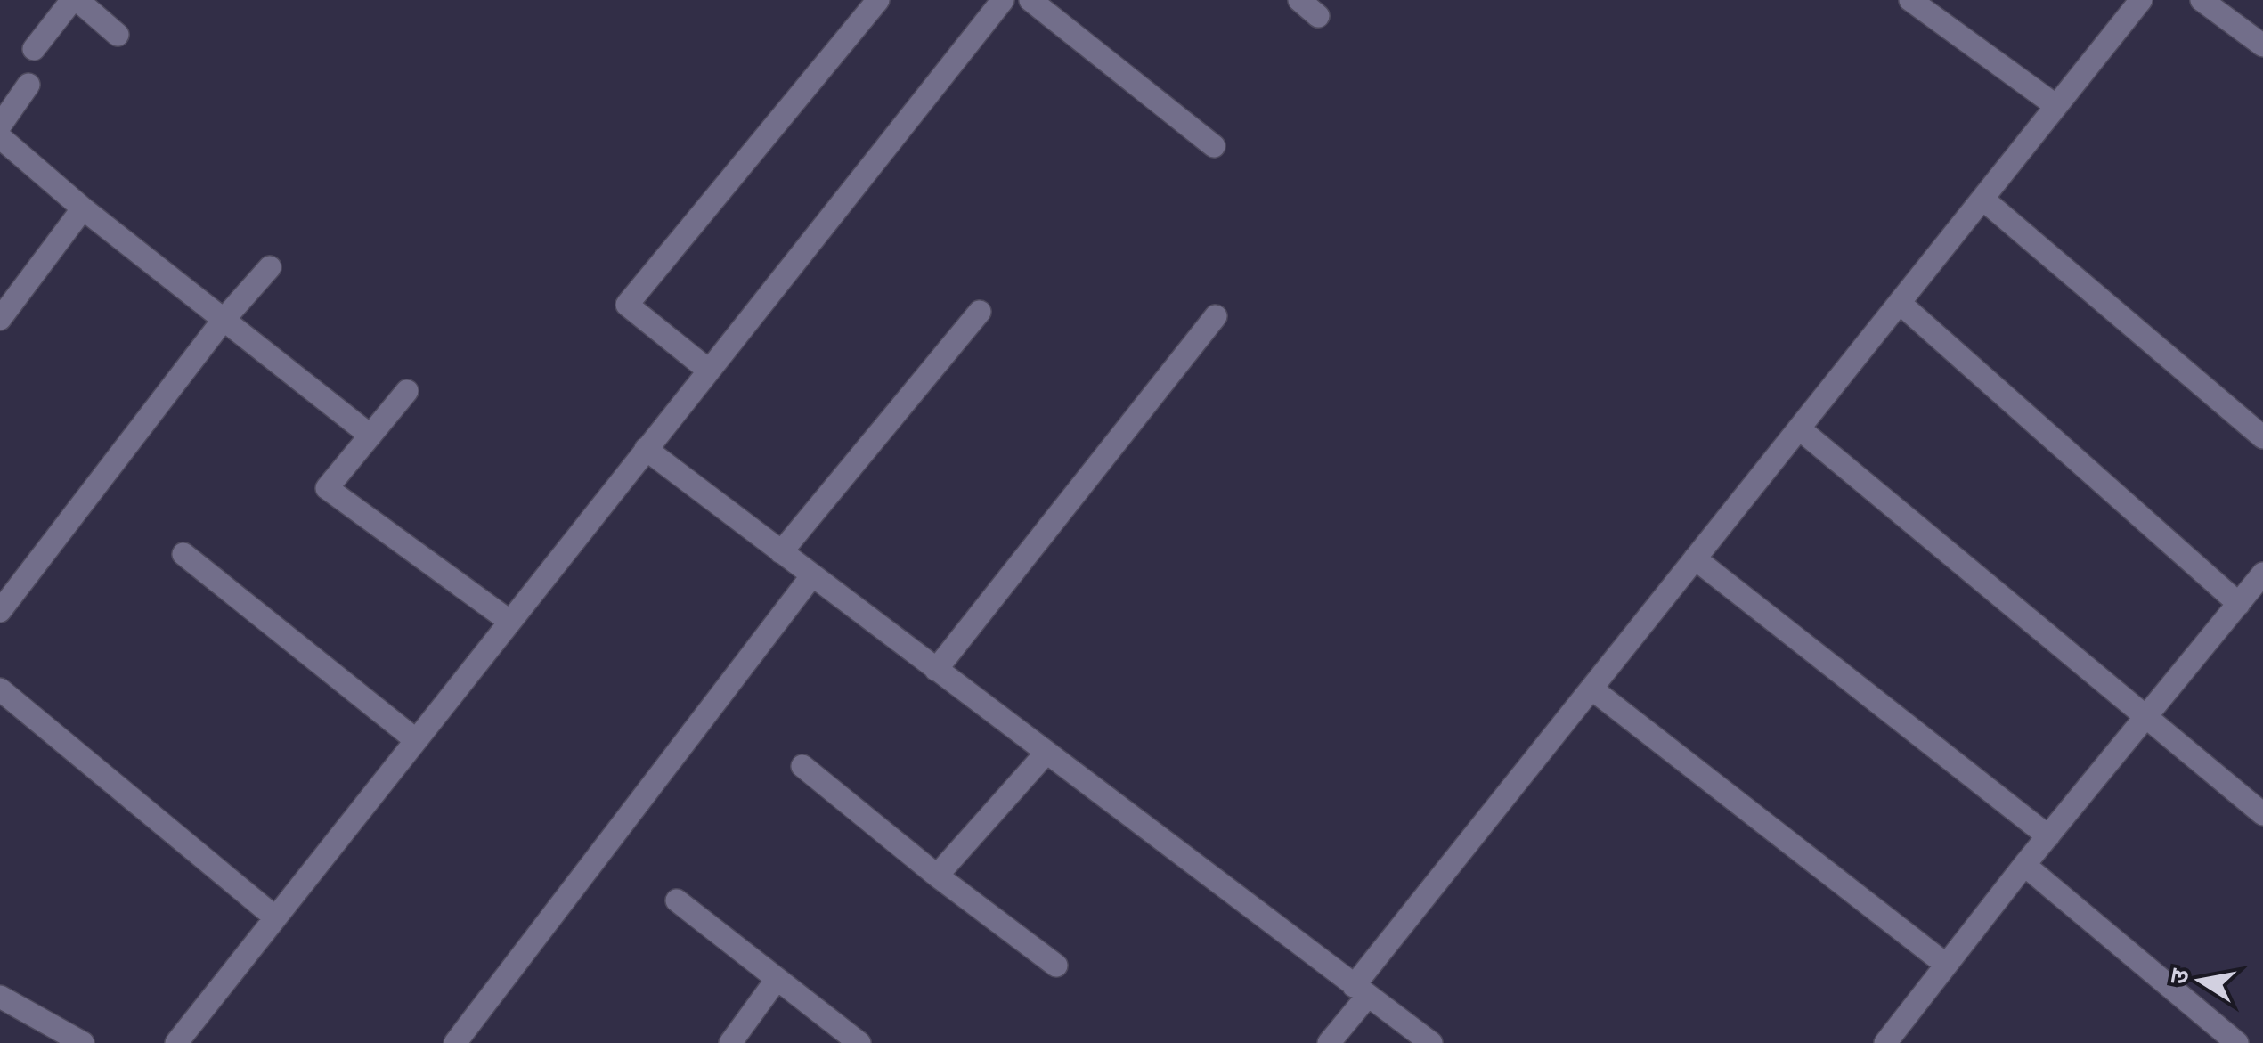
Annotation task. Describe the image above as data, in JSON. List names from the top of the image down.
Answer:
{
  "north": "left"
}
